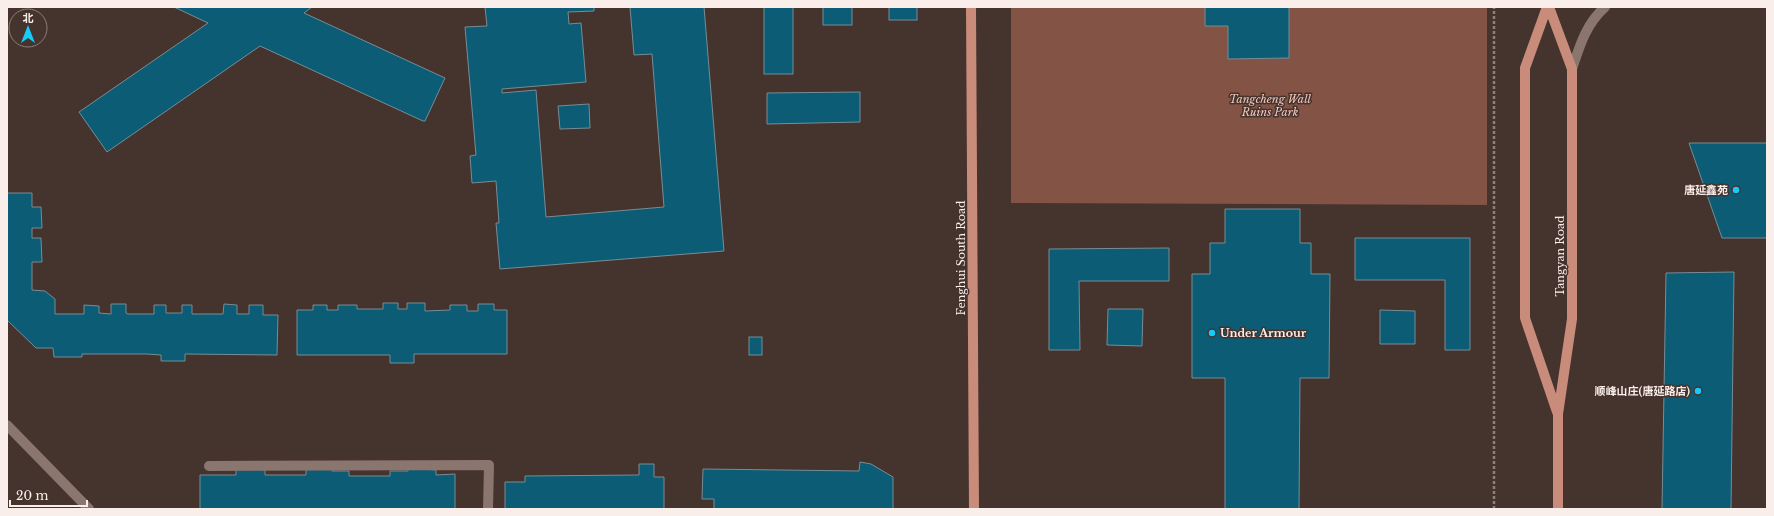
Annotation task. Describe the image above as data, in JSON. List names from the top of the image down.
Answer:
{
  "streets": {
    "main road": ["Tangyan Road", "Fenghui South Road"]
  },
  "parks": ["Tangcheng Wall Ruins Park"],
  "places": ["唐延鑫苑", "Under Armour", "顺峰山庄(唐延路店)"],
  "scale_bar": "20 m",
  "north": "top"
}
